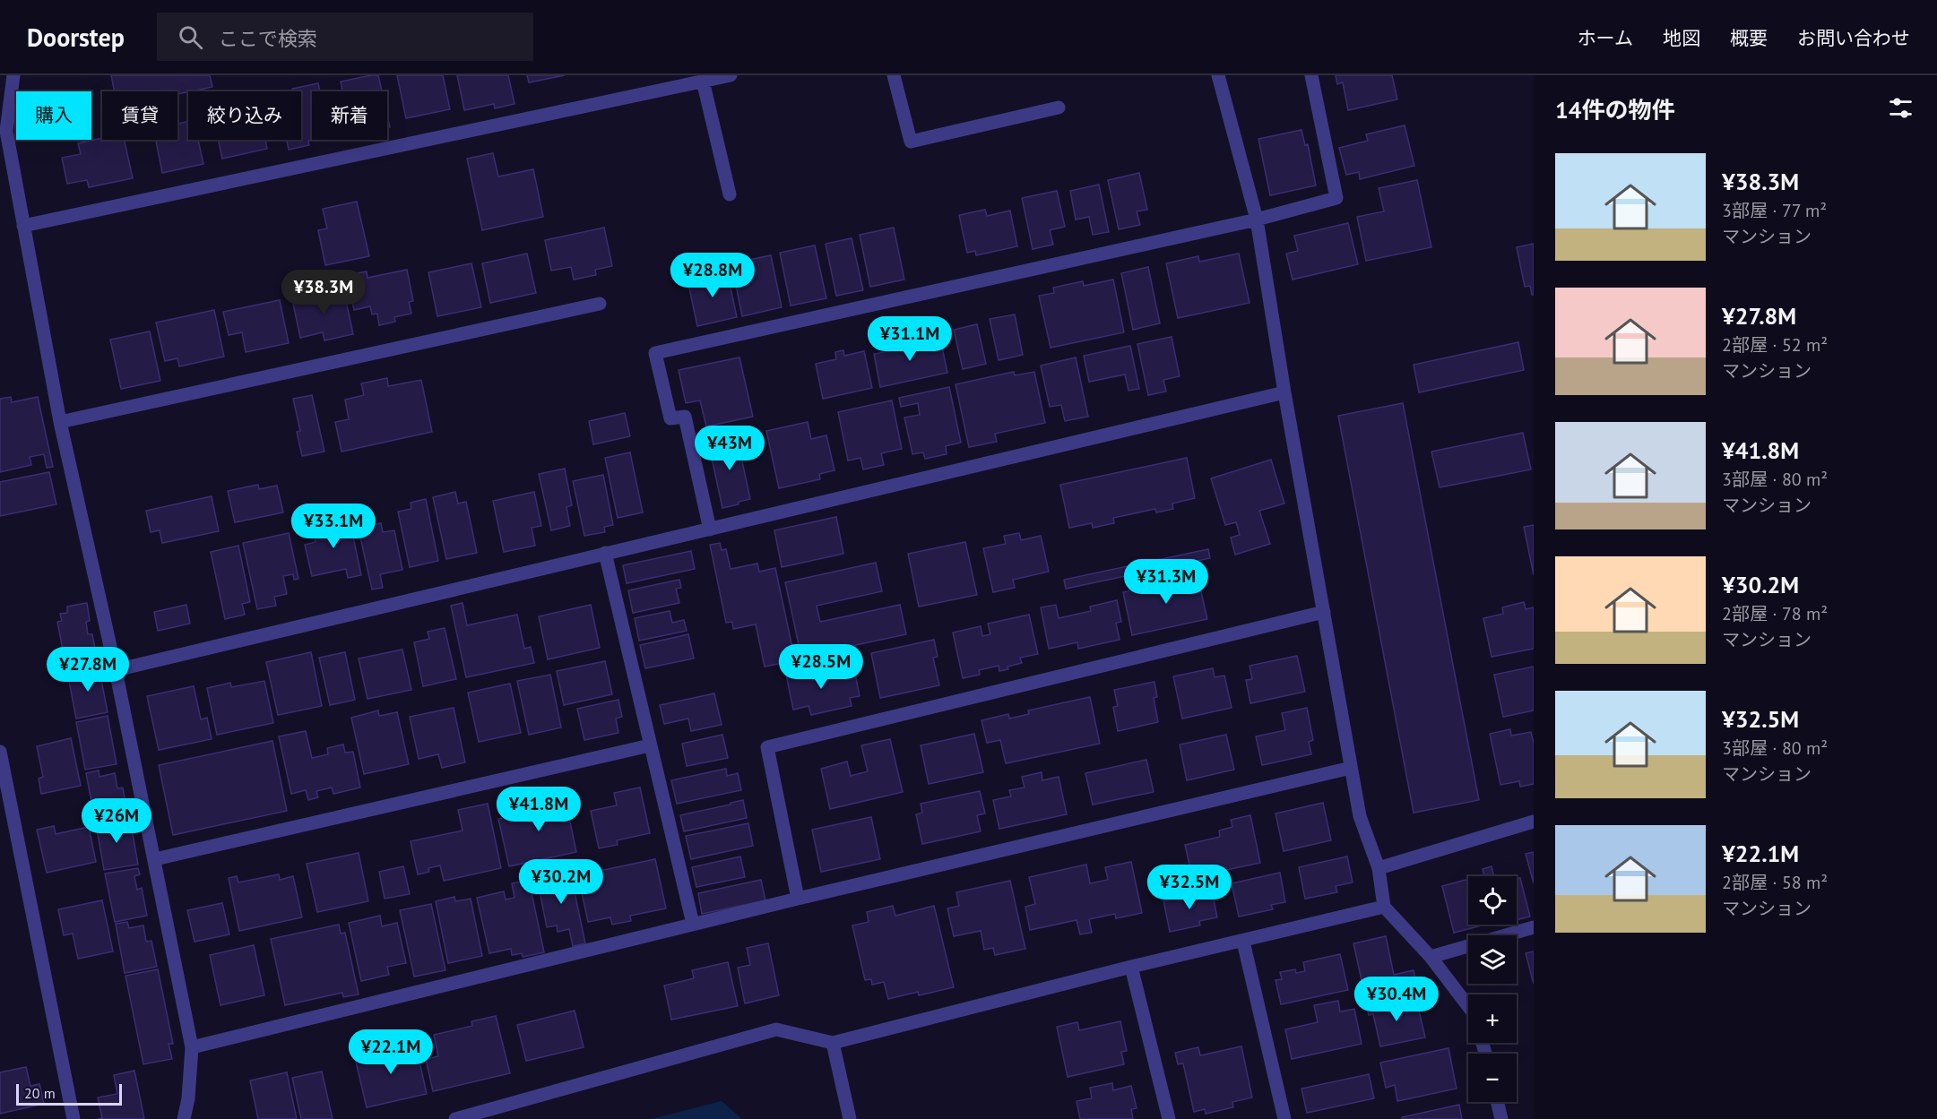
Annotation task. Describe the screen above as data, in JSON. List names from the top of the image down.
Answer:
{
  "scale_bar": "20 m",
  "page": {
    "header": "Doorstep",
    "search": "ここで検索",
    "nav": [
      "ホーム",
      "地図",
      "概要",
      "お問い合わせ"
    ],
    "heading": "14件の物件",
    "chip": [
      "購入",
      "賃貸",
      "絞り込み",
      "新着"
    ],
    "list": [
      {
        "name": "¥38.3M",
        "note": "3部屋 · 77 m² · マンション"
      },
      {
        "name": "¥27.8M",
        "note": "2部屋 · 52 m² · マンション"
      },
      {
        "name": "¥41.8M",
        "note": "3部屋 · 80 m² · マンション"
      },
      {
        "name": "¥30.2M",
        "note": "2部屋 · 78 m² · マンション"
      },
      {
        "name": "¥32.5M",
        "note": "3部屋 · 80 m² · マンション"
      },
      {
        "name": "¥22.1M",
        "note": "2部屋 · 58 m² · マンション"
      }
    ],
    "price": [
      "¥28.8M",
      "¥38.3M",
      "¥31.1M",
      "¥43M",
      "¥33.1M",
      "¥31.3M",
      "¥28.5M",
      "¥27.8M",
      "¥41.8M",
      "¥26M",
      "¥30.2M",
      "¥32.5M",
      "¥30.4M",
      "¥22.1M"
    ],
    "map_buttons": ["+", "−"],
    "scale": "20 m"
  }
}
